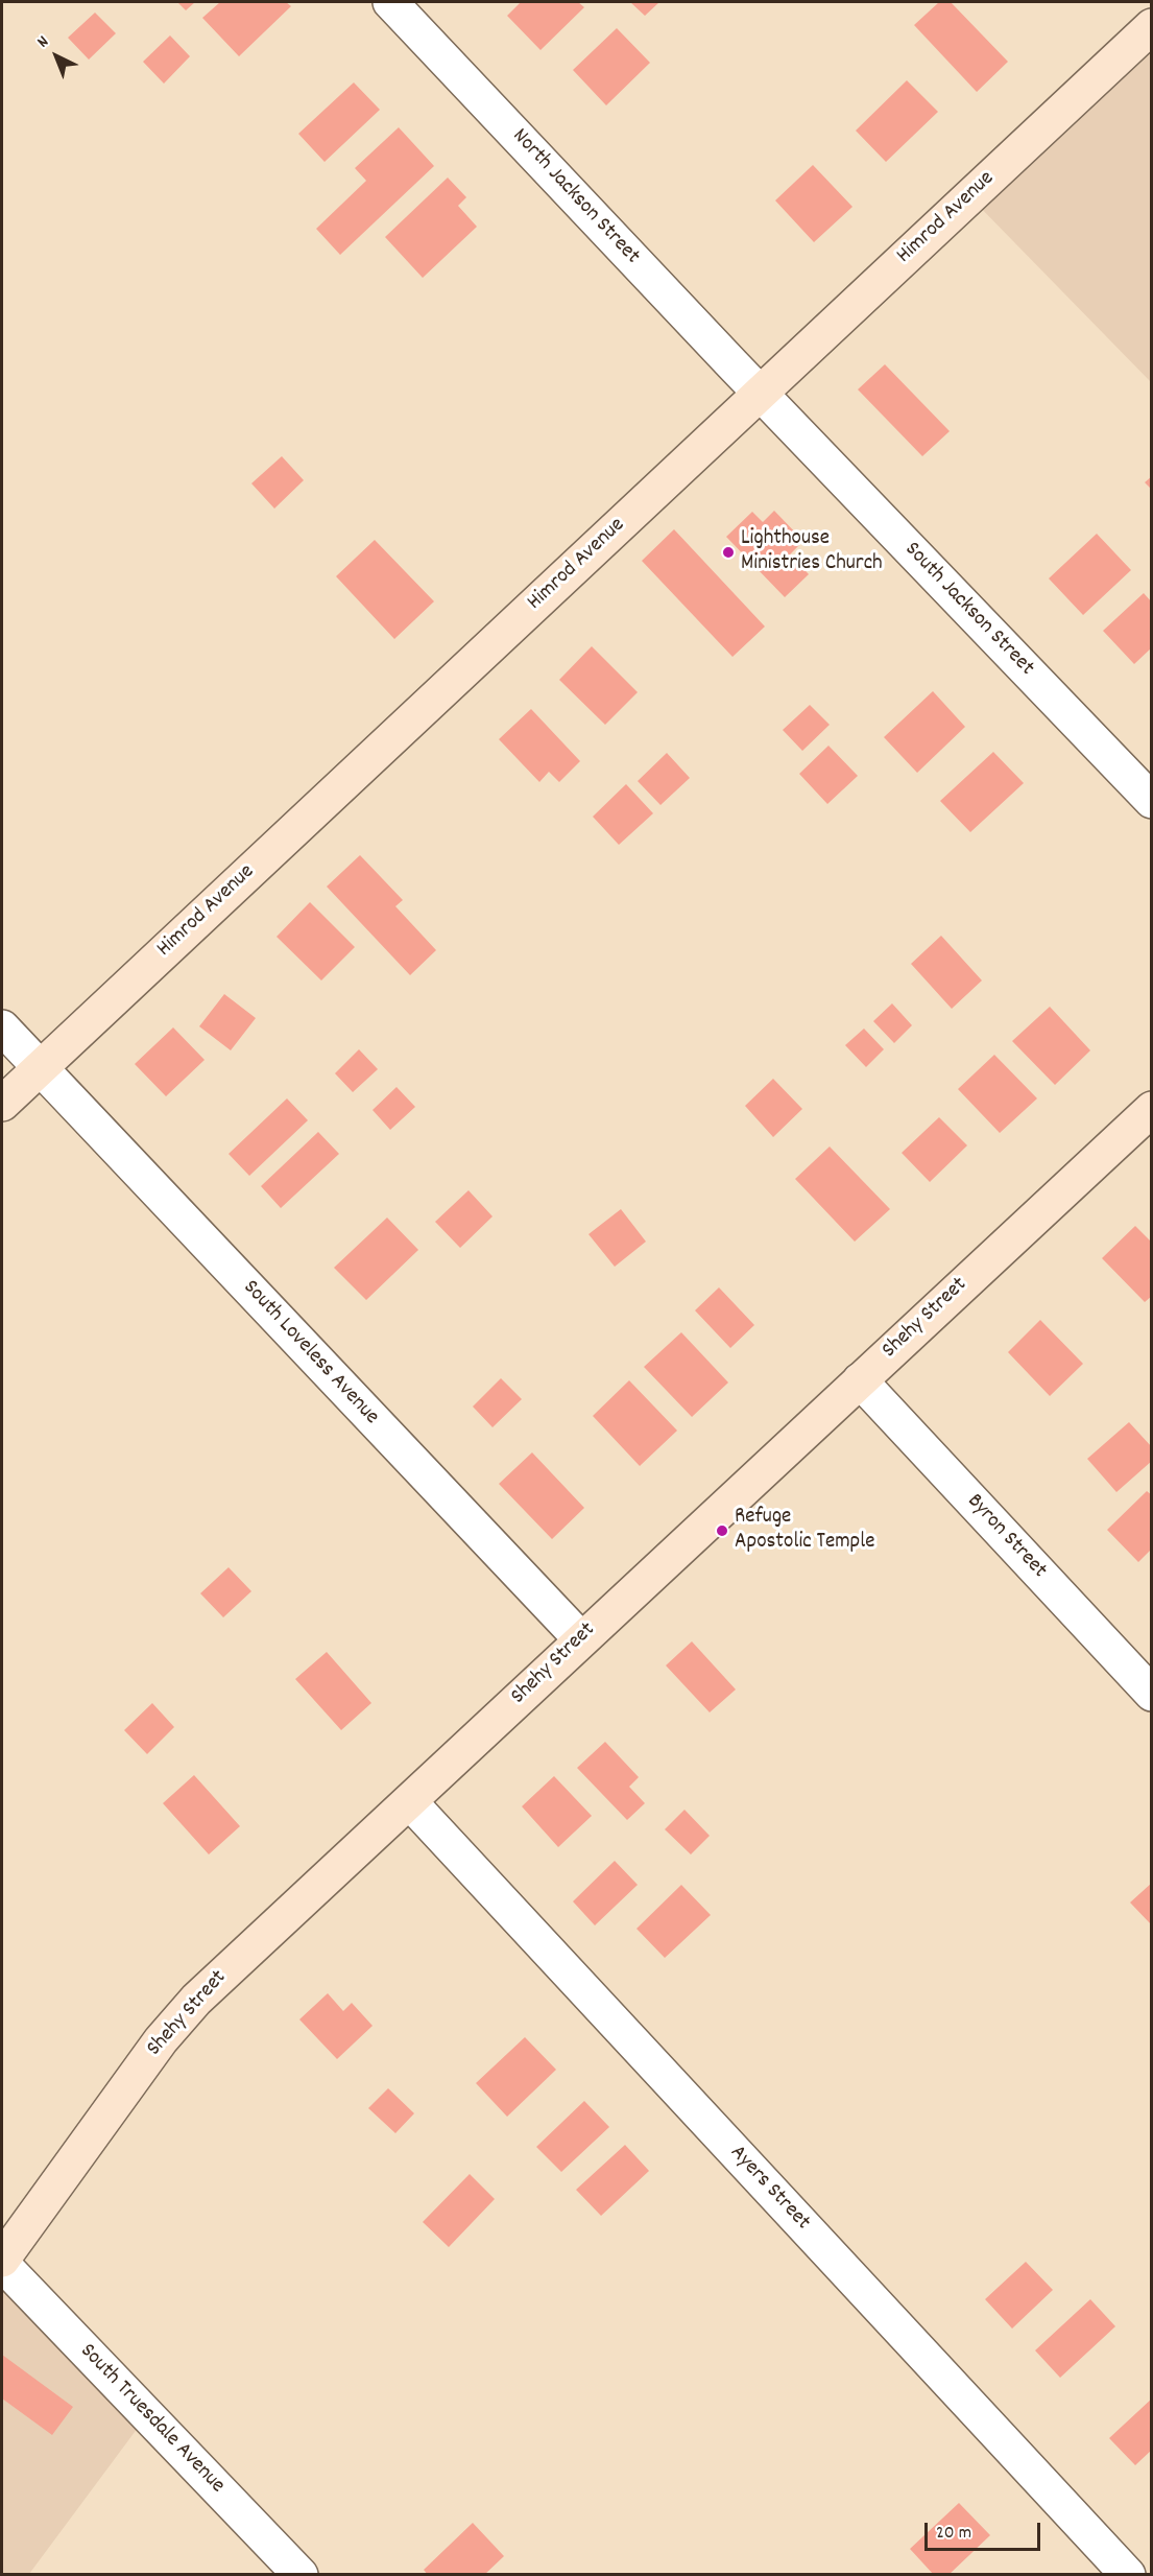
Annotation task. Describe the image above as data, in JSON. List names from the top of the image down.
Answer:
{
  "streets": {
    "street": [
      "North Jackson Street",
      "Himrod Avenue",
      "South Jackson Street",
      "Shehy Street",
      "South Loveless Avenue",
      "Byron Street",
      "Ayers Street",
      "South Truesdale Avenue"
    ]
  },
  "crossings": [
    ["North Jackson Street", "Himrod Avenue"],
    ["North Jackson Street", "South Jackson Street"],
    ["Himrod Avenue", "South Jackson Street"],
    ["Himrod Avenue", "South Loveless Avenue"],
    ["Shehy Street", "South Loveless Avenue"],
    ["Shehy Street", "Byron Street"],
    ["Shehy Street", "Ayers Street"],
    ["Shehy Street", "South Truesdale Avenue"]
  ],
  "places": ["Lighthouse Ministries Church", "Refuge Apostolic Temple"],
  "scale_bar": "20 m",
  "north": "top left"
}
